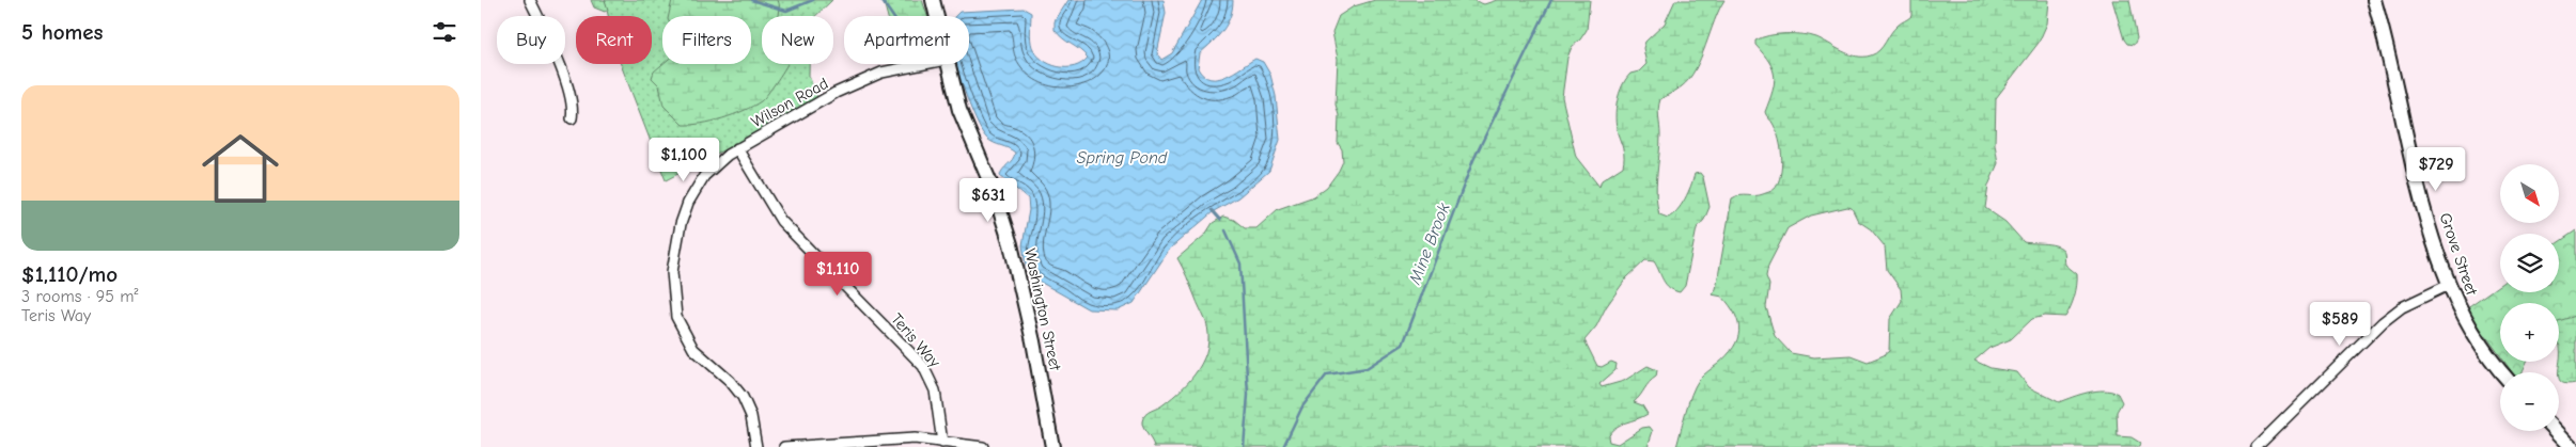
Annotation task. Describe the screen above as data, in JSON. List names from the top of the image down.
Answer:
{
  "streets": {
    "main road": ["Grove Street", "Washington Street"],
    "street": ["Wilson Road", "Teris Way"]
  },
  "crossings": [
    ["Wilson Road", "Teris Way"]
  ],
  "water": ["Spring Pond", "Mine Brook"],
  "north": "bottom right",
  "page": {
    "heading": "5 homes",
    "chip": [
      "Buy",
      "Rent",
      "Filters",
      "New",
      "Apartment"
    ],
    "list": [
      {
        "name": "$1,110/mo",
        "note": "3 rooms · 95 m² · Teris Way"
      }
    ],
    "price": [
      "$1,100",
      "$729",
      "$631",
      "$1,110",
      "$589"
    ],
    "map_buttons": ["+", "−"]
  }
}
